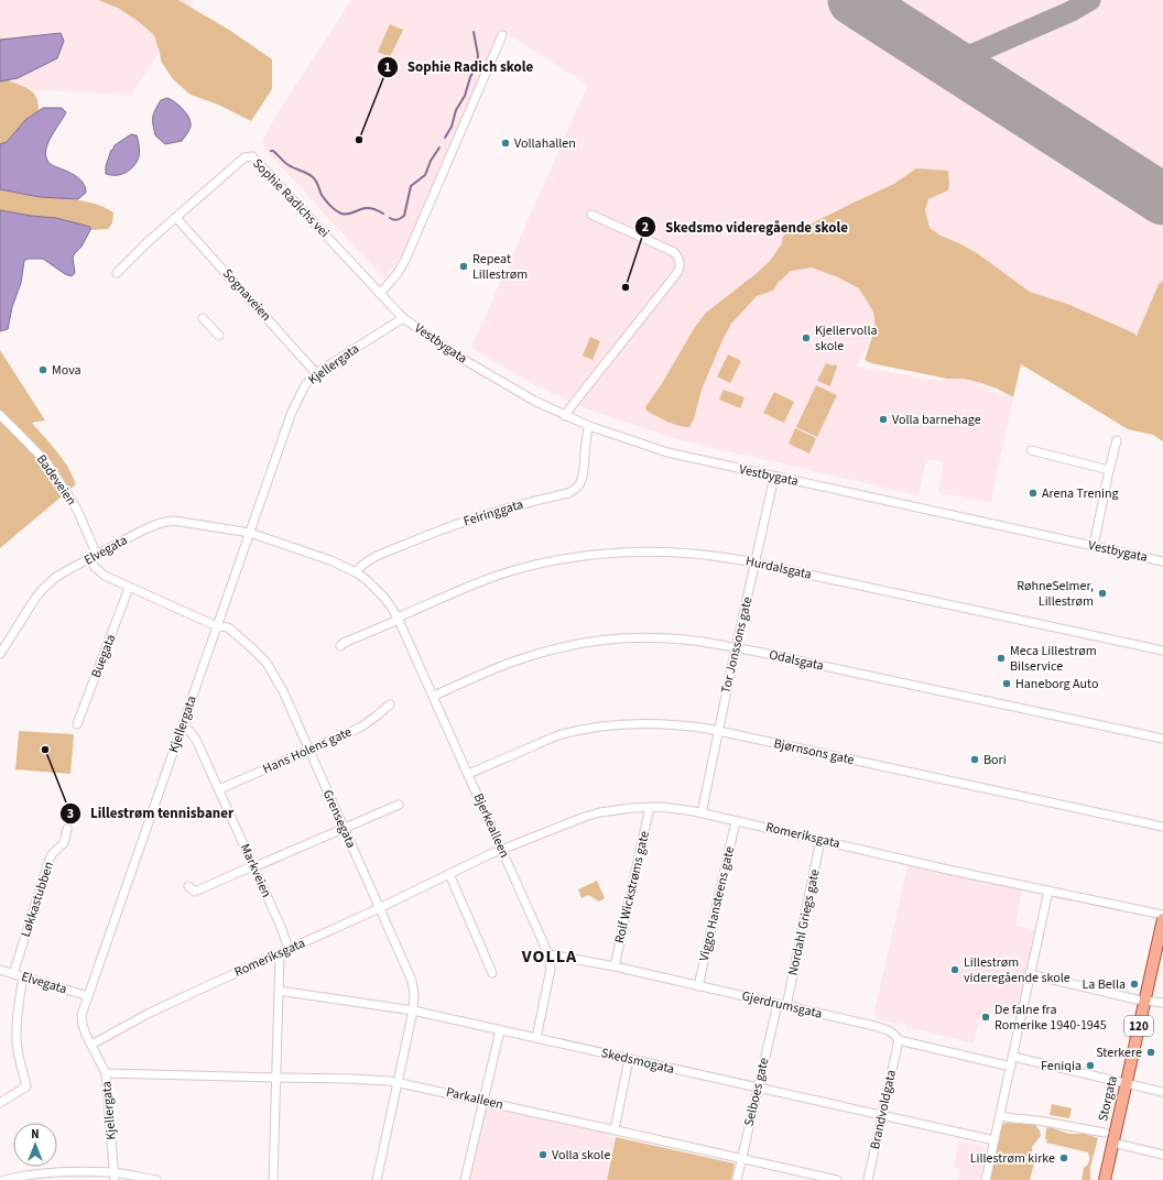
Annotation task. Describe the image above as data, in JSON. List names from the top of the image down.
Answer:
{
  "streets": {
    "main road": ["120", "Storgata"],
    "street": [
      "Sophie Radichs vei",
      "Sognaveien",
      "Vestbygata",
      "Kjellergata",
      "Badeveien",
      "Feiringgata",
      "Elvegata",
      "Hurdalsgata",
      "Tor Jonssons gate",
      "Buegata",
      "Odalsgata",
      "Hans Holens gate",
      "Bjørnsons gate",
      "Grensegata",
      "Bjerkealleen",
      "Romeriksgata",
      "Markveien",
      "Rolf Wickstrøms gate",
      "Løkkastubben",
      "Viggo Hansteens gate",
      "Nordahl Griegs gate",
      "Gjerdrumsgata",
      "Skedsmogata",
      "Selboes gate",
      "Parkalleen",
      "Brandvoldgata"
    ]
  },
  "crossings": [
    ["Sophie Radichs vei", "Sognaveien"],
    ["Sophie Radichs vei", "Vestbygata"],
    ["Sophie Radichs vei", "Kjellergata"],
    ["Sognaveien", "Kjellergata"],
    ["Vestbygata", "Kjellergata"],
    ["Vestbygata", "Feiringgata"],
    ["Vestbygata", "Tor Jonssons gate"],
    ["Kjellergata", "Elvegata"],
    ["Kjellergata", "Grensegata"],
    ["Kjellergata", "Bjerkealleen"],
    ["Kjellergata", "Romeriksgata"],
    ["Kjellergata", "Markveien"],
    ["Kjellergata", "Parkalleen"],
    ["Badeveien", "Elvegata"],
    ["Feiringgata", "Bjerkealleen"],
    ["Elvegata", "Grensegata"],
    ["Elvegata", "Bjerkealleen"],
    ["Elvegata", "Løkkastubben"],
    ["Hurdalsgata", "Tor Jonssons gate"],
    ["Hurdalsgata", "Bjerkealleen"],
    ["Tor Jonssons gate", "Odalsgata"],
    ["Tor Jonssons gate", "Bjørnsons gate"],
    ["Tor Jonssons gate", "Romeriksgata"],
    ["Buegata", "Grensegata"],
    ["Odalsgata", "Bjerkealleen"],
    ["Hans Holens gate", "Grensegata"],
    ["Hans Holens gate", "Markveien"],
    ["Bjørnsons gate", "Bjerkealleen"],
    ["Grensegata", "Romeriksgata"],
    ["Grensegata", "Skedsmogata"],
    ["Grensegata", "Parkalleen"],
    ["Bjerkealleen", "Romeriksgata"],
    ["Bjerkealleen", "Gjerdrumsgata"],
    ["Bjerkealleen", "Skedsmogata"],
    ["Romeriksgata", "Markveien"],
    ["Romeriksgata", "Rolf Wickstrøms gate"],
    ["Romeriksgata", "Viggo Hansteens gate"],
    ["Romeriksgata", "Nordahl Griegs gate"],
    ["Rolf Wickstrøms gate", "Gjerdrumsgata"],
    ["Viggo Hansteens gate", "Gjerdrumsgata"],
    ["Nordahl Griegs gate", "Gjerdrumsgata"],
    ["Gjerdrumsgata", "Selboes gate"],
    ["Gjerdrumsgata", "Brandvoldgata"],
    ["Skedsmogata", "Selboes gate"],
    ["Skedsmogata", "Brandvoldgata"],
    ["Selboes gate", "Parkalleen"]
  ],
  "districts": ["VOLLA"],
  "places": [
    "Sophie Radich skole",
    "Vollahallen",
    "Repeat Lillestrøm",
    "Skedsmo videregående skole",
    "Kjellervolla skole",
    "Mova",
    "Volla barnehage",
    "Arena Trening",
    "RøhneSelmer, Lillestrøm",
    "Meca Lillestrøm Bilservice",
    "Haneborg Auto",
    "Lillestrøm tennisbaner",
    "Bori",
    "Lillestrøm videregående skole",
    "La Bella",
    "De falne fra Romerike 1940-1945",
    "Sterkere",
    "Feniqia",
    "Volla skole",
    "Lillestrøm kirke"
  ],
  "north": "top"
}
